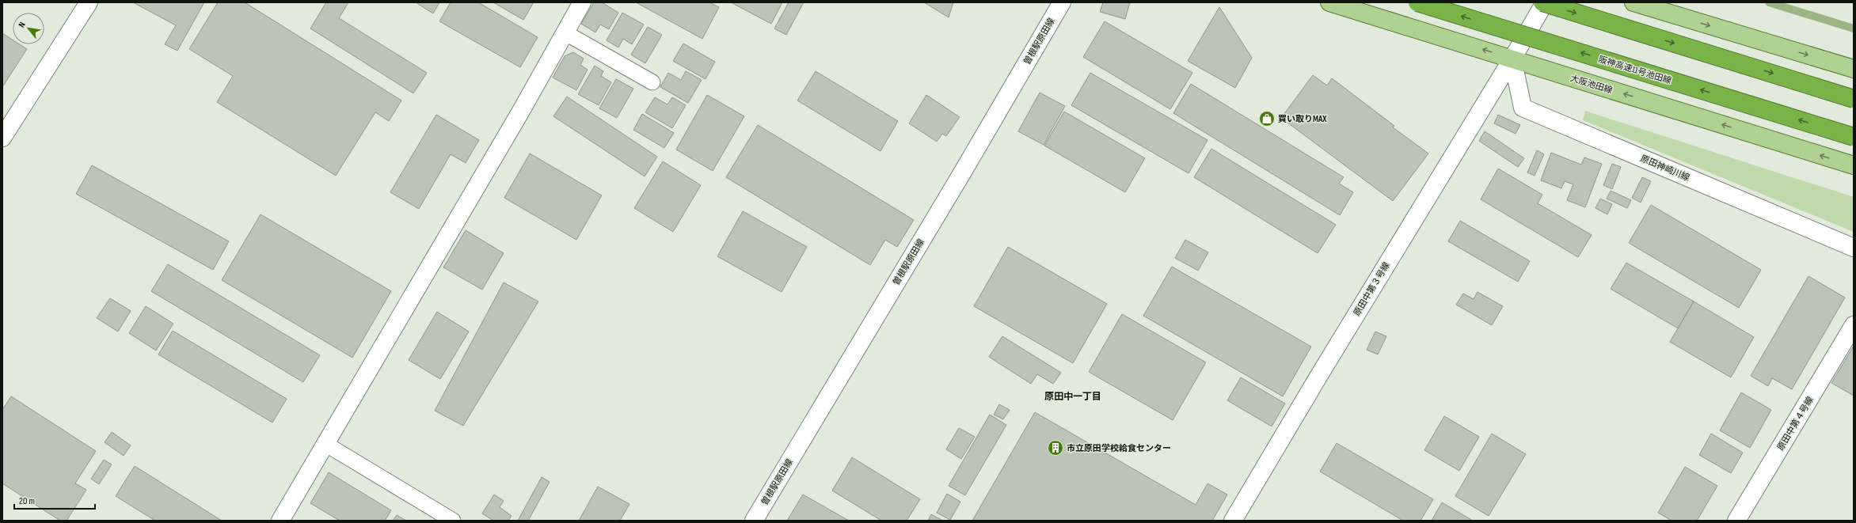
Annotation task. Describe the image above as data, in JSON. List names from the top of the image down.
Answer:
{
  "streets": {
    "highway": ["阪神高速11号池田線"],
    "main road": ["大阪池田線"],
    "street": [
      "曽根駅原田線",
      "原田神崎川線",
      "原田中第３号線",
      "原田中第４号線"
    ]
  },
  "crossings": [
    ["大阪池田線", "原田神崎川線"],
    ["大阪池田線", "原田中第３号線"],
    ["原田神崎川線", "原田中第３号線"]
  ],
  "districts": ["原田中一丁目"],
  "places": {
    "shop": ["買い取りMAX"],
    "building": ["市立原田学校給食センター"]
  },
  "scale_bar": "20 m",
  "north": "top left"
}
